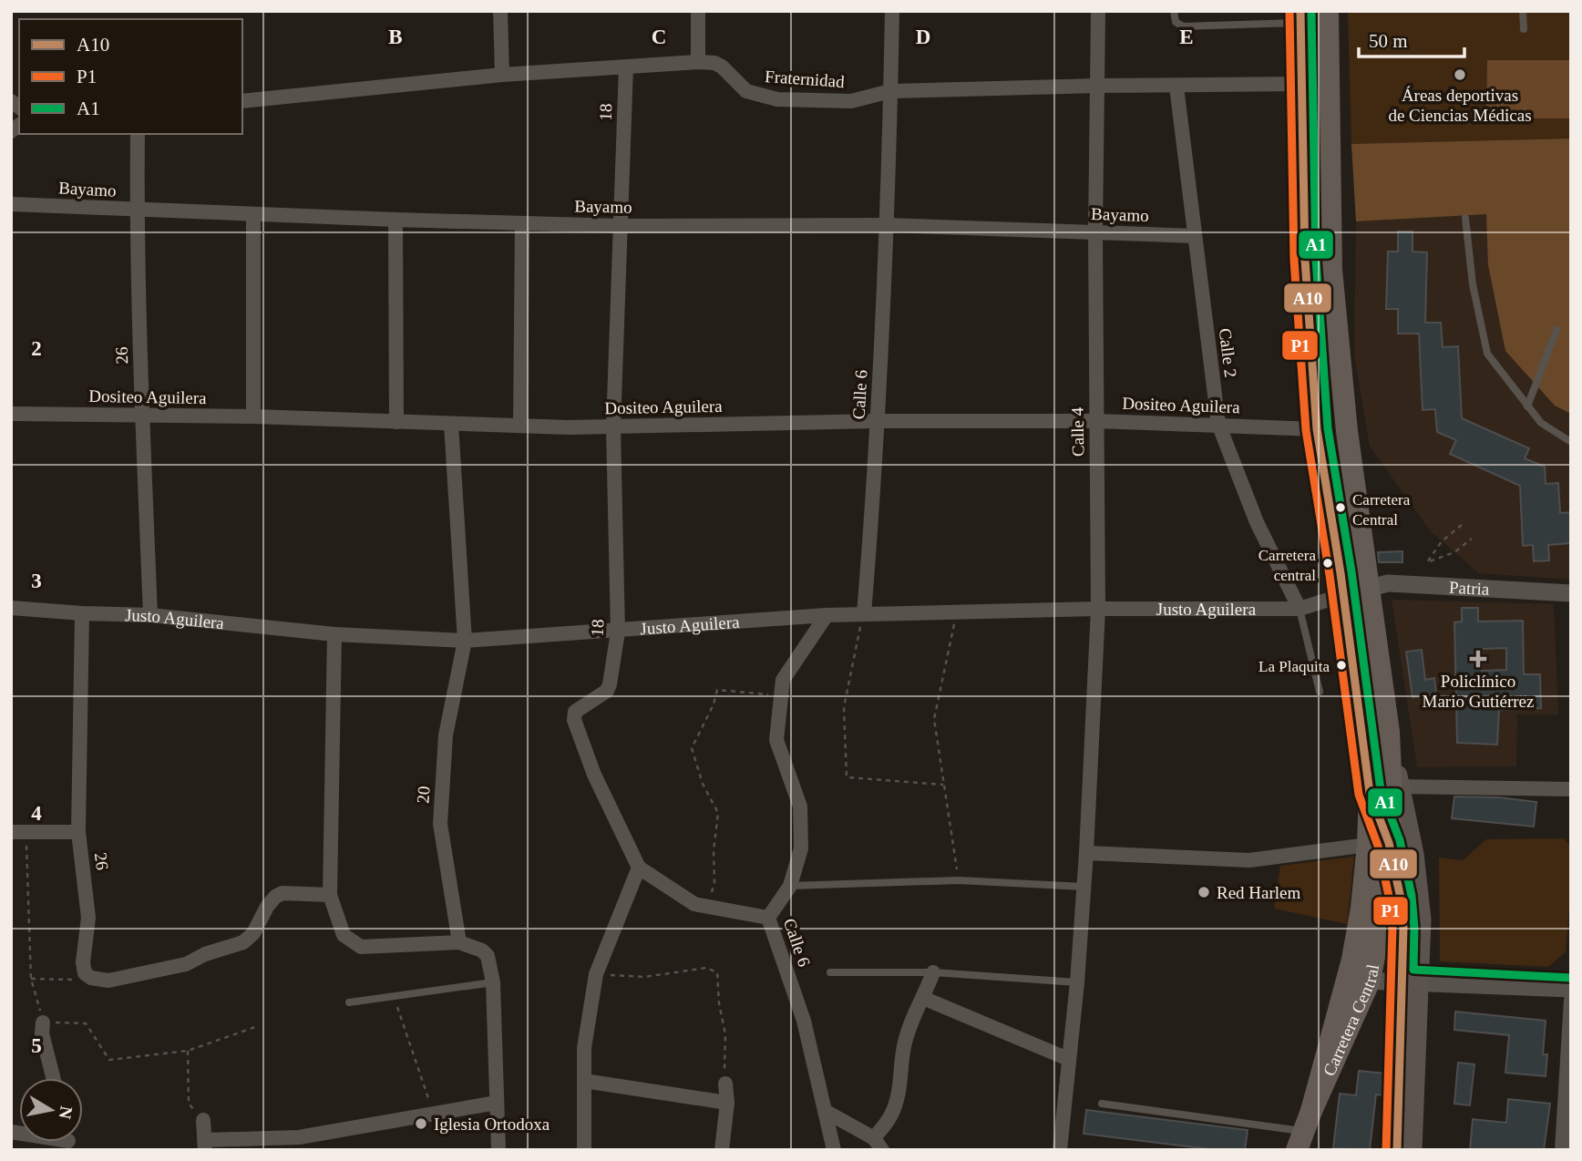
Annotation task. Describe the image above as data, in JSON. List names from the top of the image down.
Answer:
{
  "streets": {
    "main road": ["Carretera Central"],
    "street": [
      "Fraternidad",
      "18",
      "Bayamo",
      "Calle 2",
      "26",
      "Calle 6",
      "Dositeo Aguilera",
      "Calle 4",
      "Patria",
      "Justo Aguilera",
      "20"
    ]
  },
  "crossings": [
    ["Fraternidad", "18"],
    ["Fraternidad", "Calle 2"],
    ["Fraternidad", "Calle 6"],
    ["Fraternidad", "Calle 4"],
    ["Fraternidad", "Carretera Central"],
    ["18", "Bayamo"],
    ["18", "Dositeo Aguilera"],
    ["18", "Justo Aguilera"],
    ["Bayamo", "Calle 2"],
    ["Bayamo", "26"],
    ["Bayamo", "Calle 6"],
    ["Bayamo", "Calle 4"],
    ["Calle 2", "Dositeo Aguilera"],
    ["Calle 2", "Justo Aguilera"],
    ["26", "Dositeo Aguilera"],
    ["26", "Justo Aguilera"],
    ["Calle 6", "Dositeo Aguilera"],
    ["Calle 6", "Justo Aguilera"],
    ["Dositeo Aguilera", "Calle 4"],
    ["Dositeo Aguilera", "20"],
    ["Dositeo Aguilera", "Carretera Central"],
    ["Calle 4", "Justo Aguilera"],
    ["Patria", "Justo Aguilera"],
    ["Patria", "Carretera Central"],
    ["Justo Aguilera", "20"],
    ["Justo Aguilera", "Carretera Central"]
  ],
  "places": {
    "other": [
      "Áreas deportivas de Ciencias Médicas",
      "Carretera Central",
      "Carretera central",
      "La Plaquita",
      "Red Harlem",
      "Iglesia Ortodoxa"
    ],
    "health": ["Policlínico Mario Gutiérrez"]
  },
  "lines": ["transit line A10", "transit line P1", "transit line A1"],
  "legend": ["A10", "P1", "A1"],
  "scale_bar": "50 m",
  "north": "right",
  "grid": {
    "columns": [
      "B",
      "C",
      "D",
      "E"
    ],
    "rows": [
      "2",
      "3",
      "4",
      "5"
    ]
  }
}
